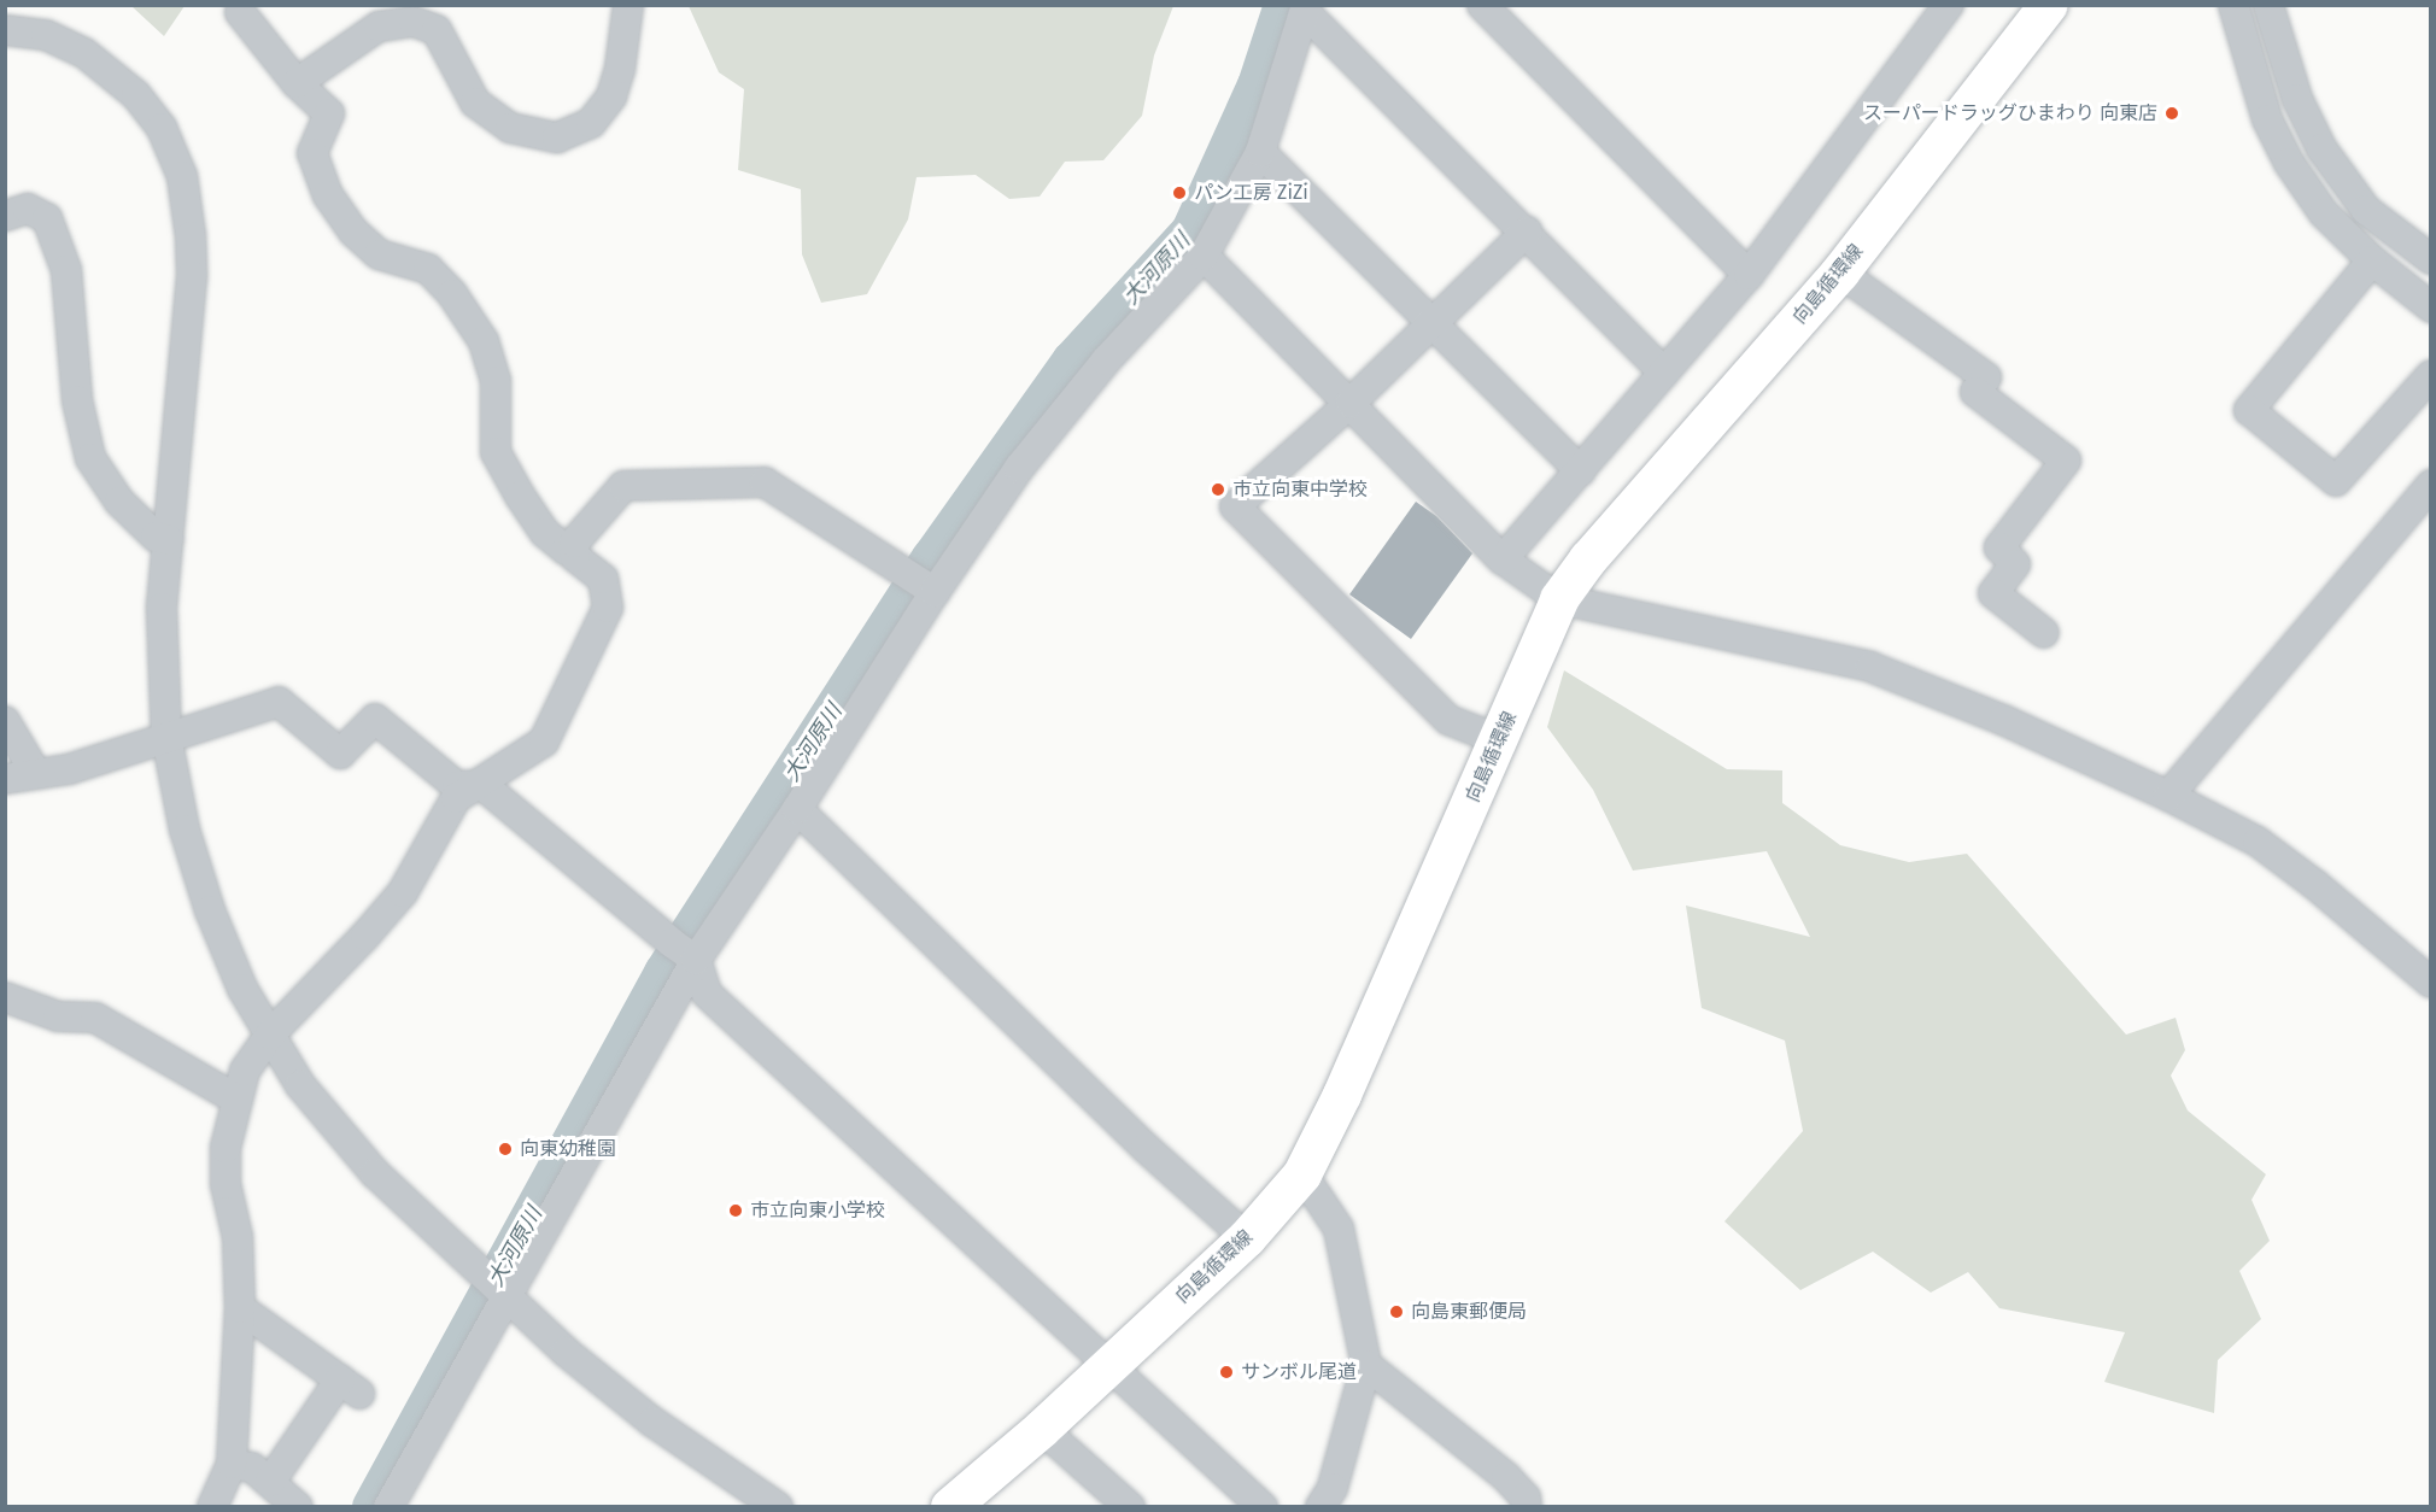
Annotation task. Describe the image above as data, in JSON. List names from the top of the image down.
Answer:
{
  "streets": {
    "main road": ["向島循環線"]
  },
  "water": ["大河原川"],
  "places": [
    "スーパードラッグひまわり 向東店",
    "パン工房 ZiZi",
    "市立向東中学校",
    "向東幼稚園",
    "市立向東小学校",
    "向島東郵便局",
    "サンボル尾道"
  ]
}
